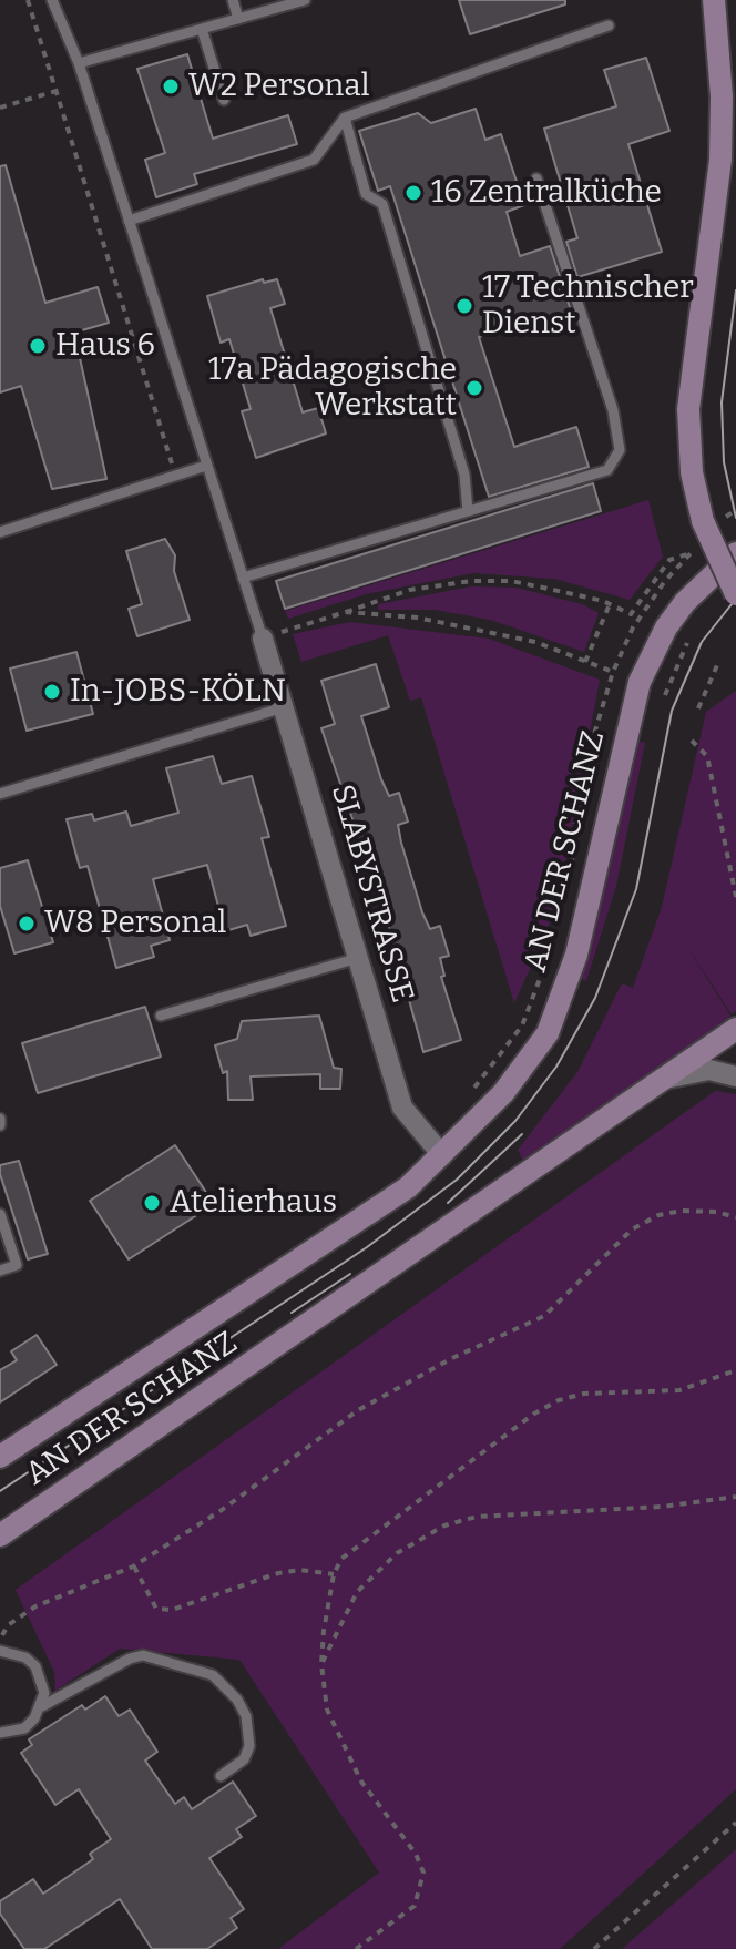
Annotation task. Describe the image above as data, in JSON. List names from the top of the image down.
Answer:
{
  "streets": {
    "main road": ["AN DER SCHANZ"],
    "street": ["SLABYSTRASSE"]
  },
  "crossings": [
    ["AN DER SCHANZ", "SLABYSTRASSE"]
  ],
  "places": [
    "W2 Personal",
    "16 Zentralküche",
    "17 Technischer Dienst",
    "Haus 6",
    "17a Pädagogische Werkstatt",
    "In-JOBS-KÖLN",
    "W8 Personal",
    "Atelierhaus"
  ]
}
